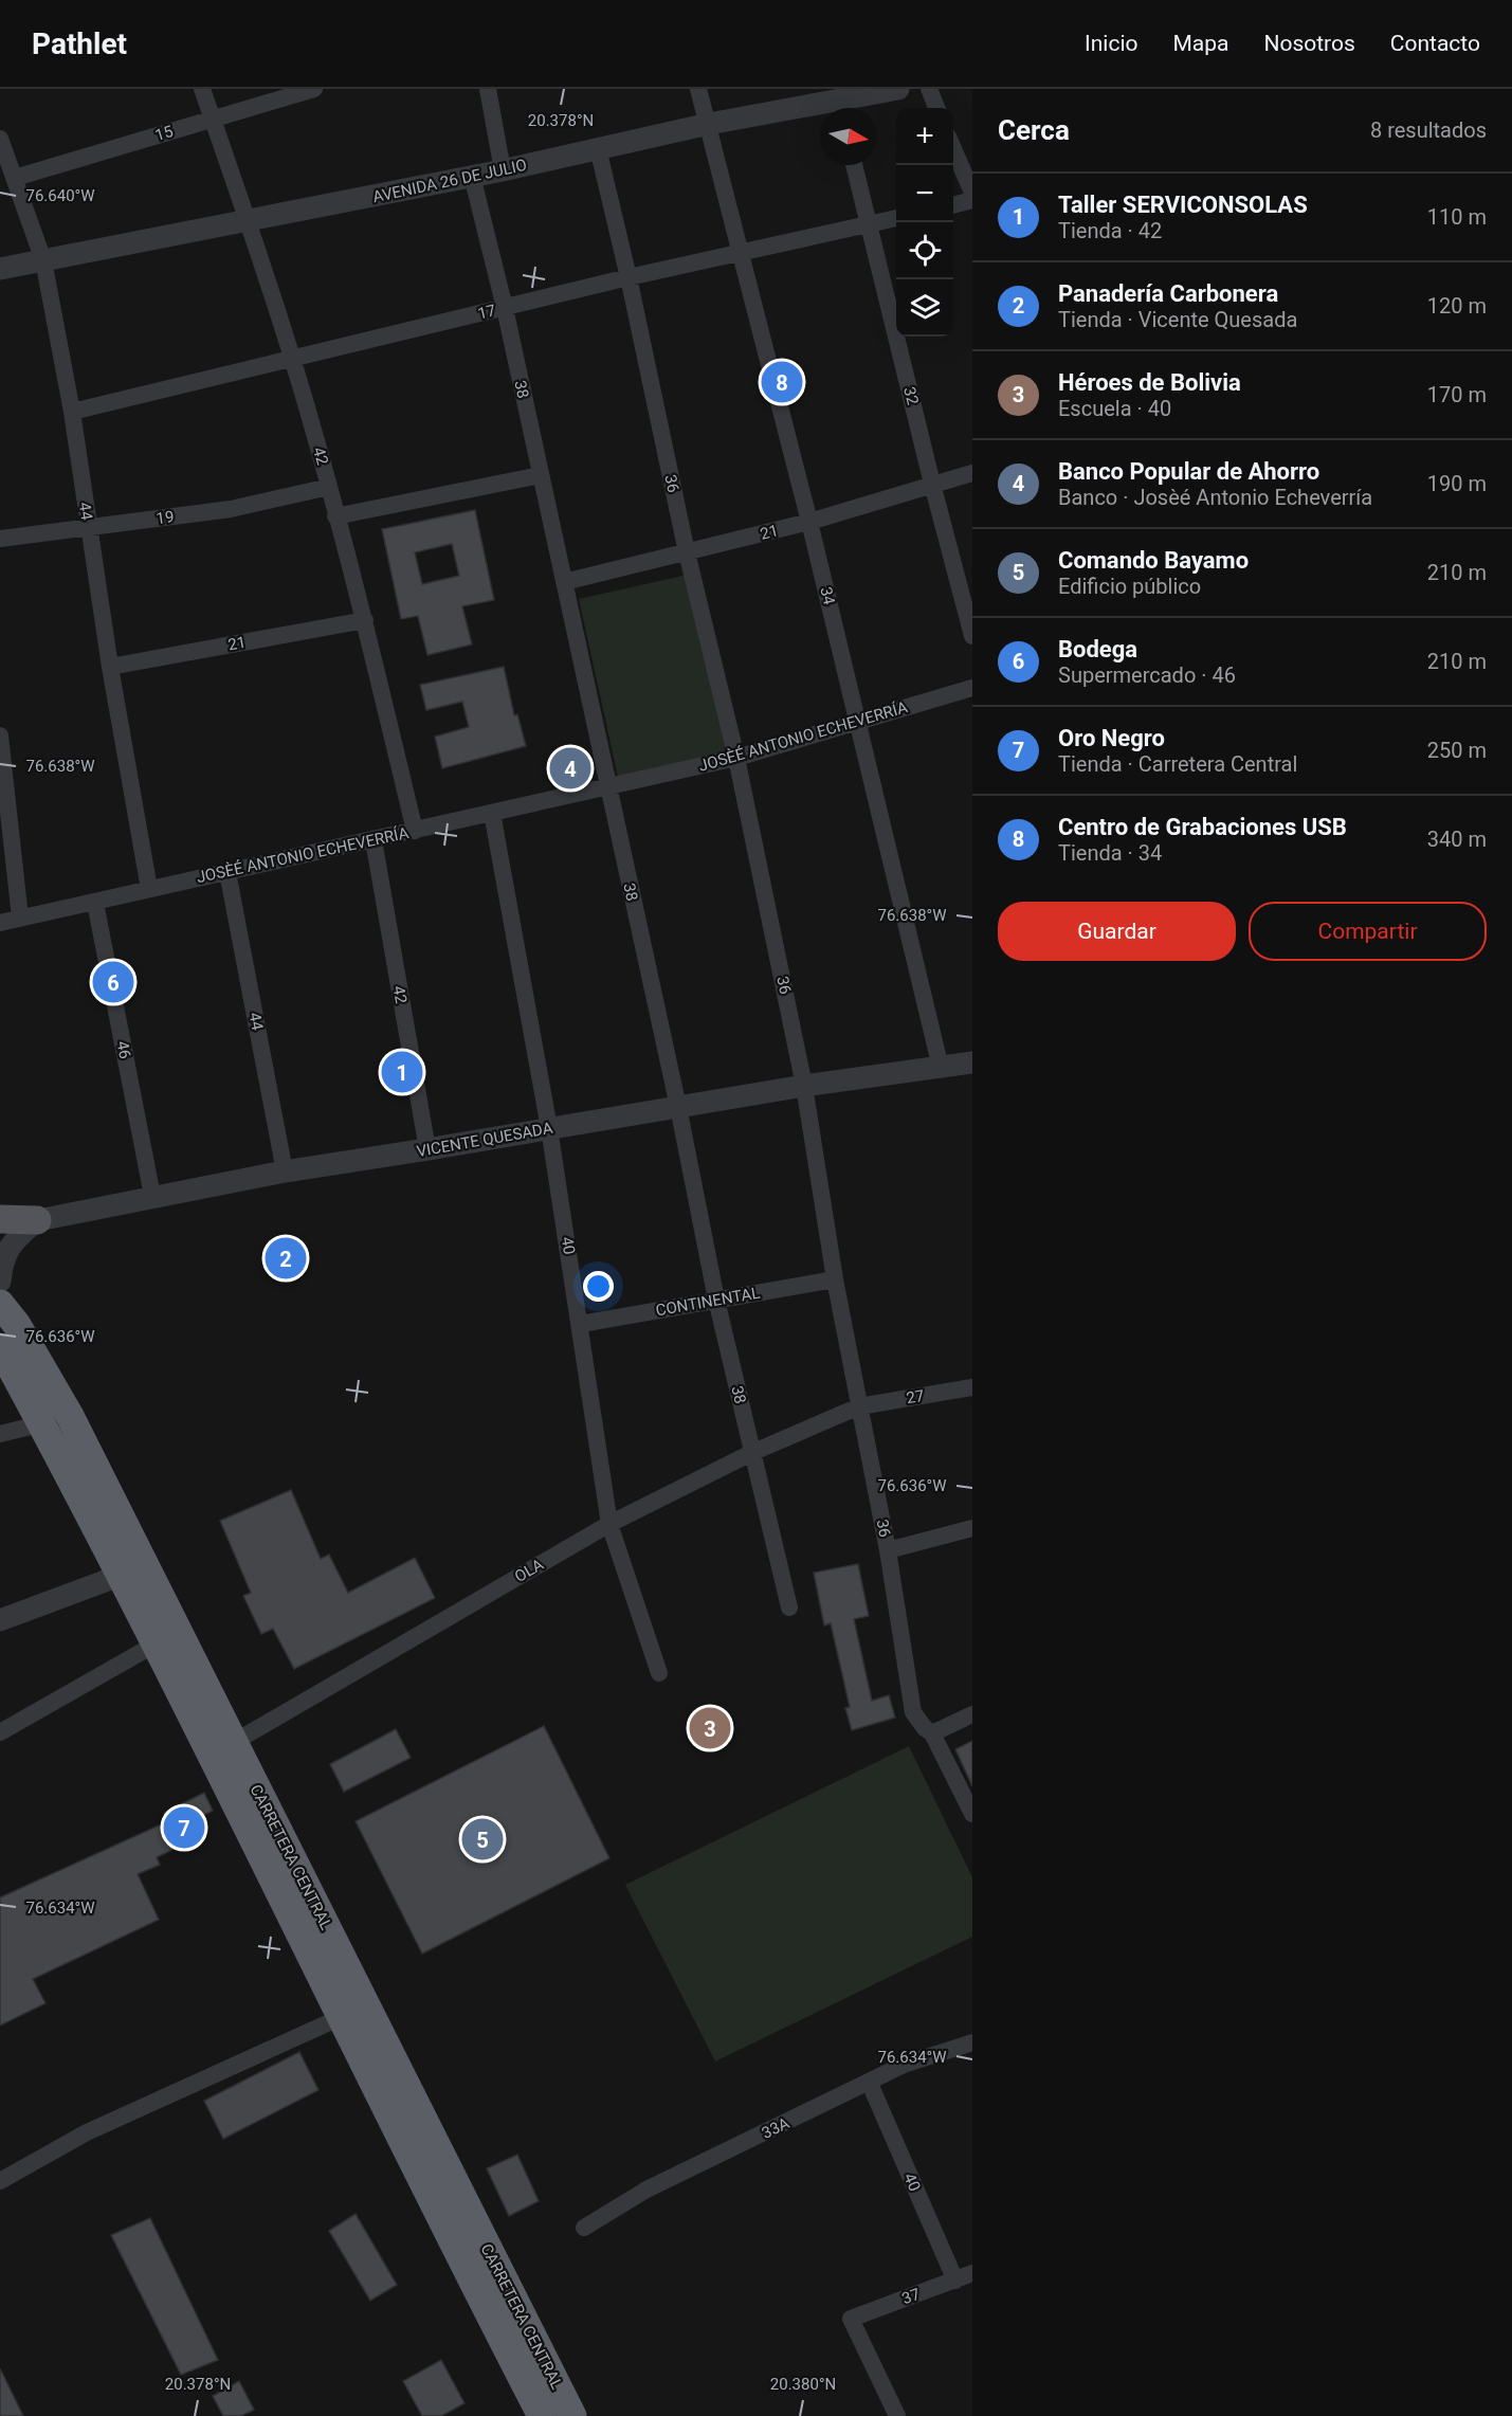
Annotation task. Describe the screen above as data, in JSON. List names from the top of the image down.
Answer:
{
  "streets": {
    "highway": ["CARRETERA CENTRAL"],
    "street": [
      "15",
      "AVENIDA 26 DE JULIO",
      "17",
      "38",
      "32",
      "42",
      "36",
      "44",
      "19",
      "21",
      "34",
      "JOSÈÉ ANTONIO ECHEVERRÍA",
      "46",
      "VICENTE QUESADA",
      "40",
      "CONTINENTAL",
      "27",
      "OLA",
      "33A",
      "37"
    ]
  },
  "crossings": [
    ["15", "42"],
    ["15", "44"],
    ["AVENIDA 26 DE JULIO", "38"],
    ["AVENIDA 26 DE JULIO", "42"],
    ["AVENIDA 26 DE JULIO", "36"],
    ["AVENIDA 26 DE JULIO", "44"],
    ["AVENIDA 26 DE JULIO", "34"],
    ["17", "38"],
    ["17", "32"],
    ["17", "42"],
    ["17", "36"],
    ["17", "44"],
    ["17", "34"],
    ["38", "21"],
    ["38", "JOSÈÉ ANTONIO ECHEVERRÍA"],
    ["38", "VICENTE QUESADA"],
    ["38", "CONTINENTAL"],
    ["38", "OLA"],
    ["32", "21"],
    ["42", "19"],
    ["42", "21"],
    ["42", "JOSÈÉ ANTONIO ECHEVERRÍA"],
    ["42", "VICENTE QUESADA"],
    ["36", "21"],
    ["36", "JOSÈÉ ANTONIO ECHEVERRÍA"],
    ["36", "VICENTE QUESADA"],
    ["36", "CONTINENTAL"],
    ["36", "27"],
    ["36", "OLA"],
    ["44", "19"],
    ["44", "21"],
    ["44", "JOSÈÉ ANTONIO ECHEVERRÍA"],
    ["44", "VICENTE QUESADA"],
    ["21", "34"],
    ["34", "JOSÈÉ ANTONIO ECHEVERRÍA"],
    ["34", "VICENTE QUESADA"],
    ["JOSÈÉ ANTONIO ECHEVERRÍA", "46"],
    ["JOSÈÉ ANTONIO ECHEVERRÍA", "40"],
    ["46", "VICENTE QUESADA"],
    ["VICENTE QUESADA", "40"],
    ["40", "CONTINENTAL"],
    ["40", "OLA"],
    ["40", "33A"],
    ["40", "37"],
    ["27", "OLA"],
    ["OLA", "CARRETERA CENTRAL"]
  ],
  "north": "right",
  "page": {
    "header": "Pathlet",
    "nav": [
      "Inicio",
      "Mapa",
      "Nosotros",
      "Contacto"
    ],
    "heading": ["Cerca", "8 resultados"],
    "map_buttons": ["+", "−"],
    "list": [
      {
        "mark": "1",
        "name": "Taller SERVICONSOLAS",
        "note": "Tienda · 42",
        "value": "110 m"
      },
      {
        "mark": "2",
        "name": "Panadería Carbonera",
        "note": "Tienda · Vicente Quesada",
        "value": "120 m"
      },
      {
        "mark": "3",
        "name": "Héroes de Bolivia",
        "note": "Escuela · 40",
        "value": "170 m"
      },
      {
        "mark": "4",
        "name": "Banco Popular de Ahorro",
        "note": "Banco · Josèé Antonio Echeverría",
        "value": "190 m"
      },
      {
        "mark": "5",
        "name": "Comando Bayamo",
        "note": "Edificio público",
        "value": "210 m"
      },
      {
        "mark": "6",
        "name": "Bodega",
        "note": "Supermercado · 46",
        "value": "210 m"
      },
      {
        "mark": "7",
        "name": "Oro Negro",
        "note": "Tienda · Carretera Central",
        "value": "250 m"
      },
      {
        "mark": "8",
        "name": "Centro de Grabaciones USB",
        "note": "Tienda · 34",
        "value": "340 m"
      }
    ],
    "pins": [
      "8",
      "4",
      "6",
      "1",
      "2",
      "3",
      "7",
      "5"
    ],
    "buttons": ["Guardar", "Compartir"]
  },
  "coordinates": [
    "20.378°N",
    "76.640°W",
    "76.638°W",
    "76.636°W",
    "76.634°W",
    "20.380°N"
  ]
}
